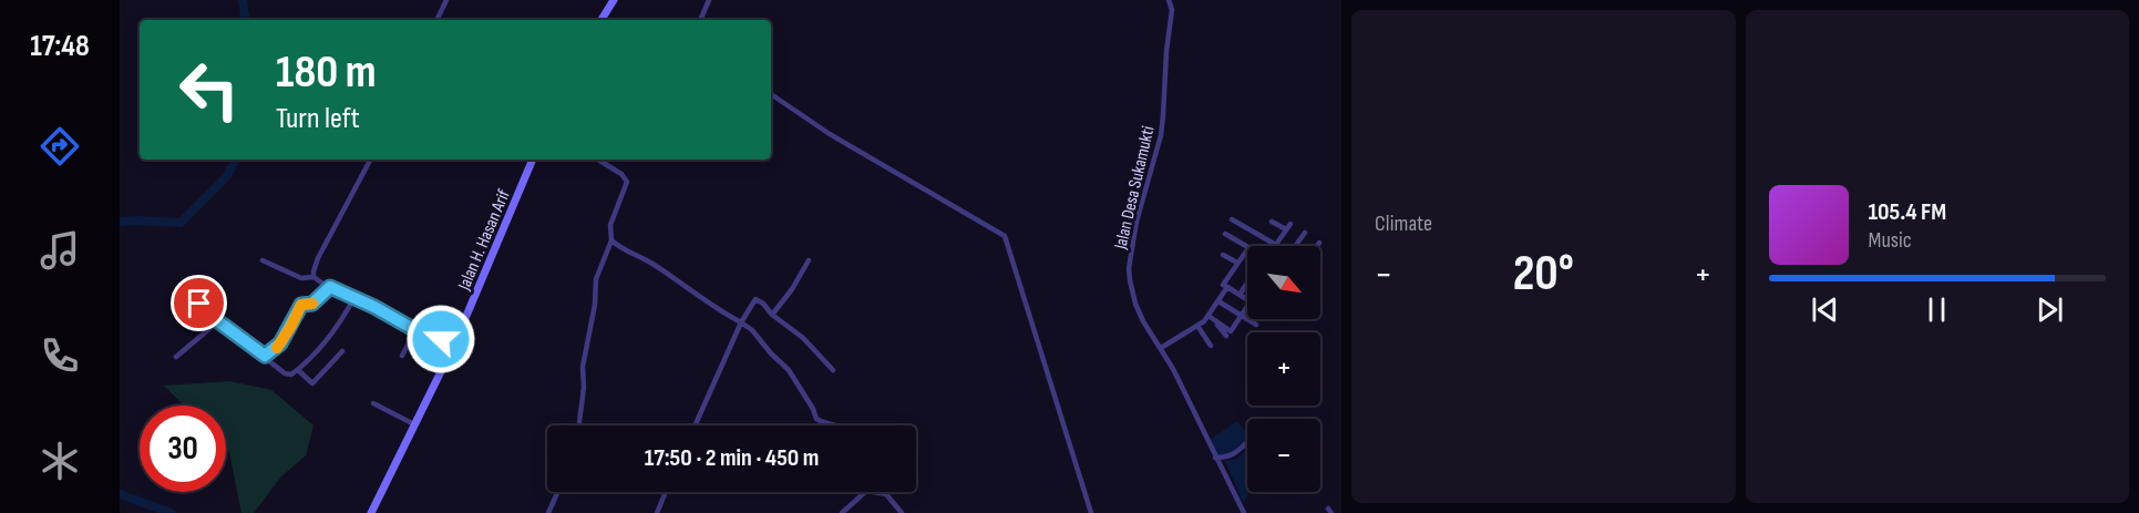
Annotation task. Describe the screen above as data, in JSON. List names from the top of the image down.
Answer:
{
  "streets": {
    "main road": ["Jalan H. Hasan Arif"],
    "street": ["Jalan Desa Sukamukti"]
  },
  "north": "bottom right",
  "page": {
    "tabs": "17:48",
    "tile": "Climate",
    "turn": ["180 m", "Turn left"],
    "song": ["105.4 FM", "Music"],
    "map_buttons": ["+", "−"],
    "heat": ["−", "20°", "+"],
    "limit": "30",
    "trip": "17:50 · 2 min · 450 m"
  }
}
